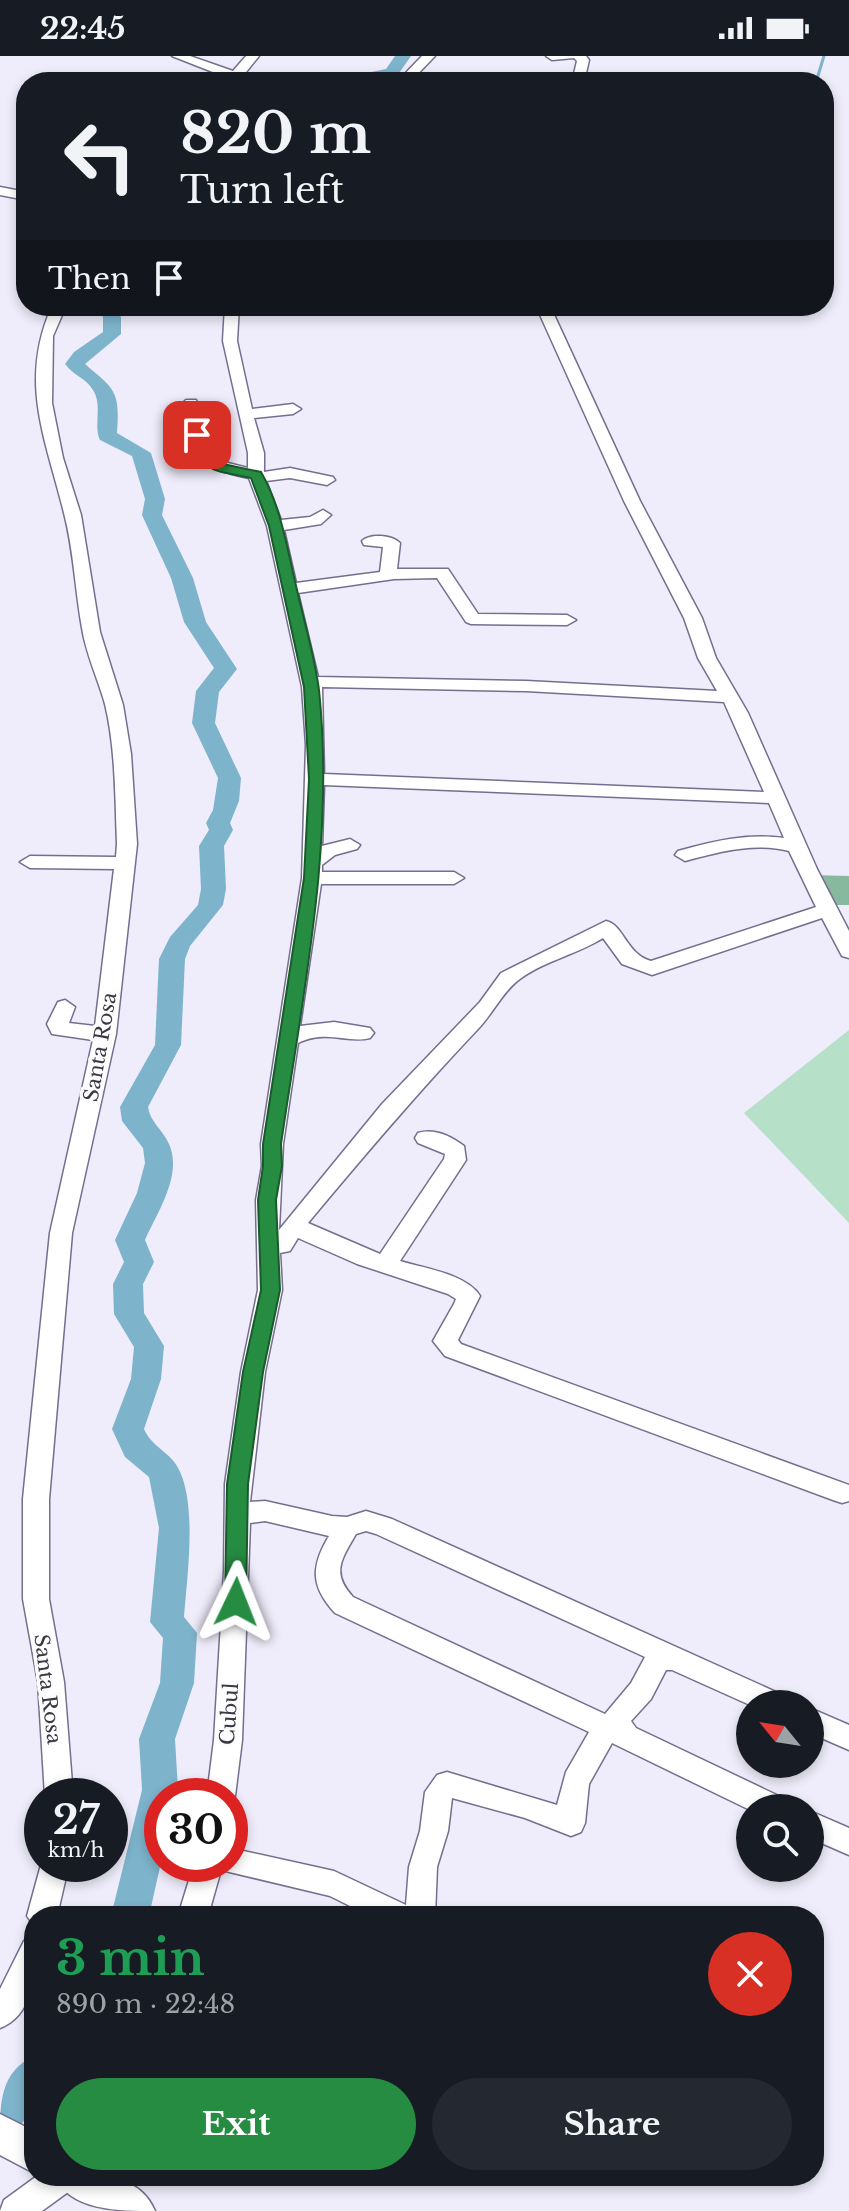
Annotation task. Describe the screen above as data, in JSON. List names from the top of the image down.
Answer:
{
  "streets": {
    "street": ["Santa Rosa", "Cubul"]
  },
  "north": "top left",
  "page": {
    "status": "22:45",
    "turn": ["820 m", "Turn left"],
    "then": "Then",
    "speed": "27 km/h",
    "limit": "30",
    "heading": ["3 min", "890 m · 22:48"],
    "buttons": ["Exit", "Share"]
  }
}
